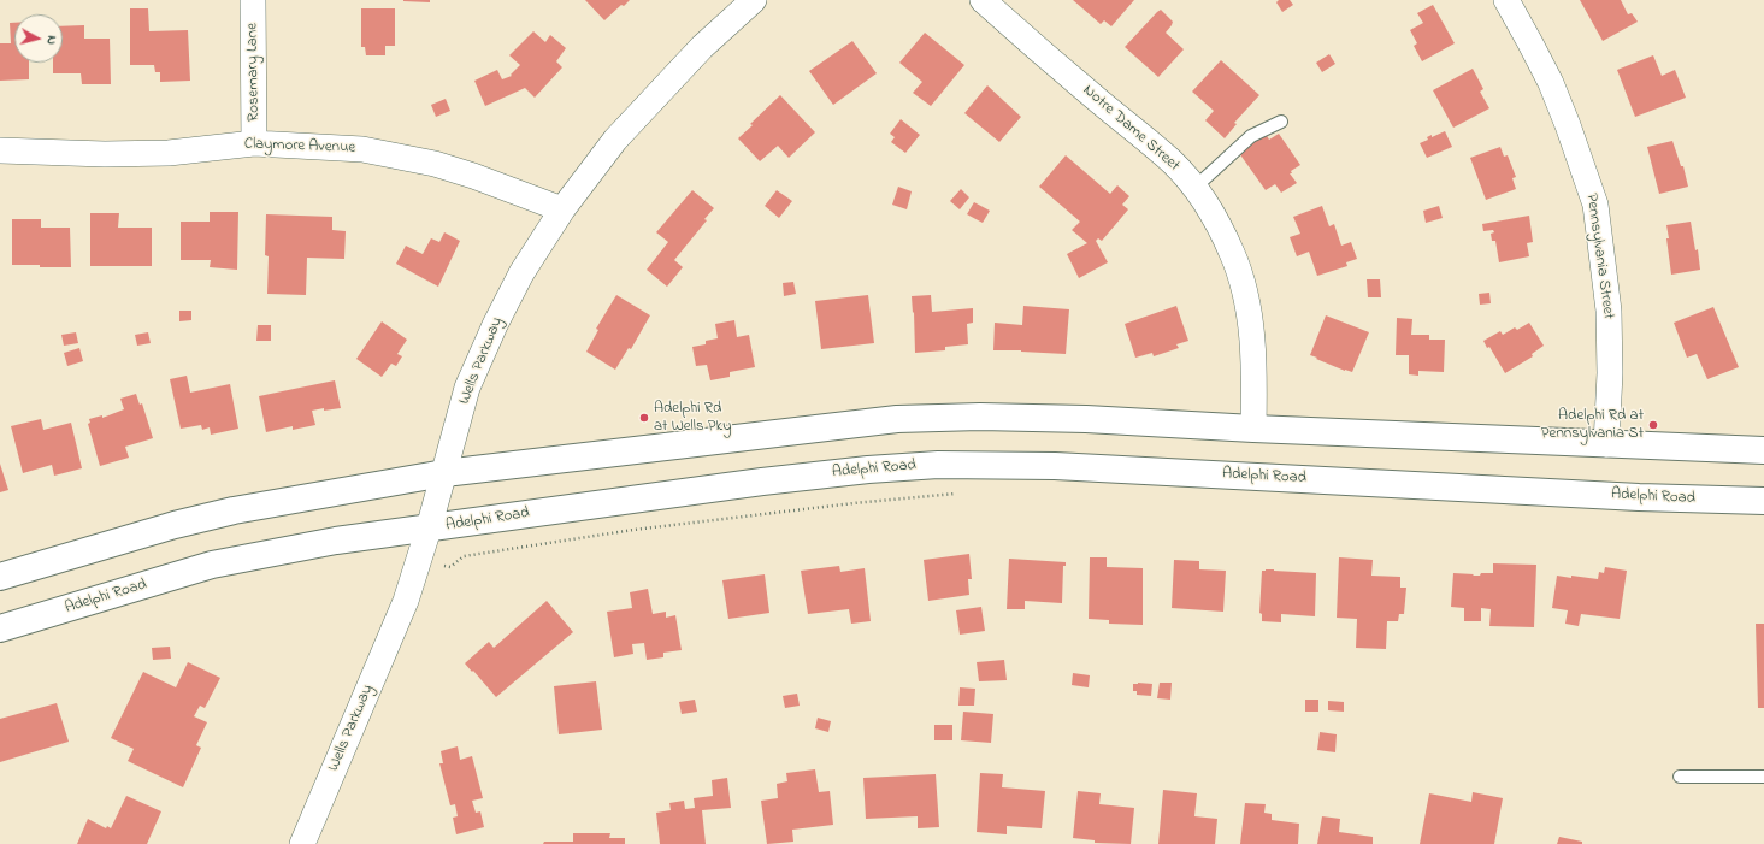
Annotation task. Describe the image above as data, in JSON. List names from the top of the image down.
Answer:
{
  "streets": {
    "main road": ["Adelphi Road"],
    "street": [
      "Rosemary Lane",
      "Notre Dame Street",
      "Claymore Avenue",
      "Pennsylvania Street",
      "Wells Parkway"
    ]
  },
  "crossings": [
    ["Rosemary Lane", "Claymore Avenue"],
    ["Claymore Avenue", "Wells Parkway"],
    ["Wells Parkway", "Adelphi Road"]
  ],
  "places": ["Adelphi Rd at Wells Pky", "Adelphi Rd at Pennsylvania St"],
  "north": "right"
}
